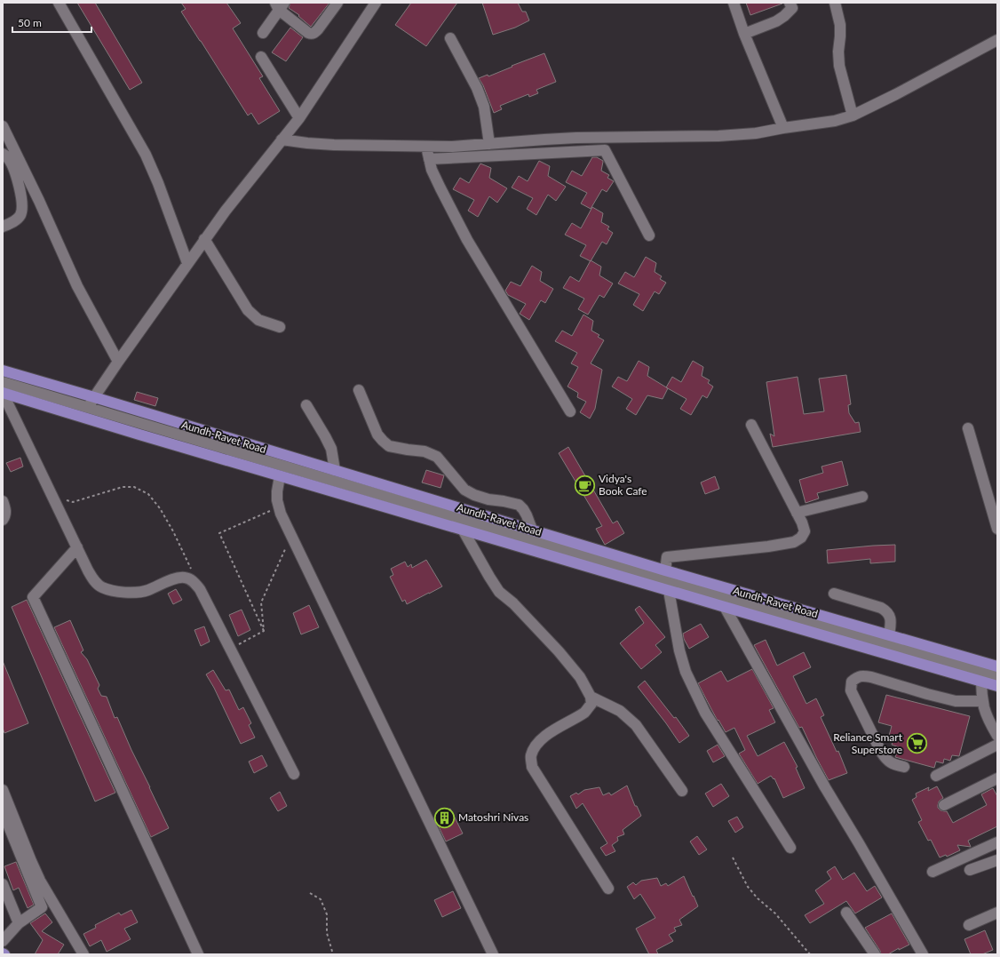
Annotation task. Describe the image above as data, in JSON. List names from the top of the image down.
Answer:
{
  "streets": {
    "main road": ["Aundh-Ravet Road"]
  },
  "places": {
    "cafe": ["Vidya's Book Cafe"],
    "supermarket": ["Reliance Smart Superstore"],
    "building": ["Matoshri Nivas"]
  },
  "scale_bar": "50 m"
}
